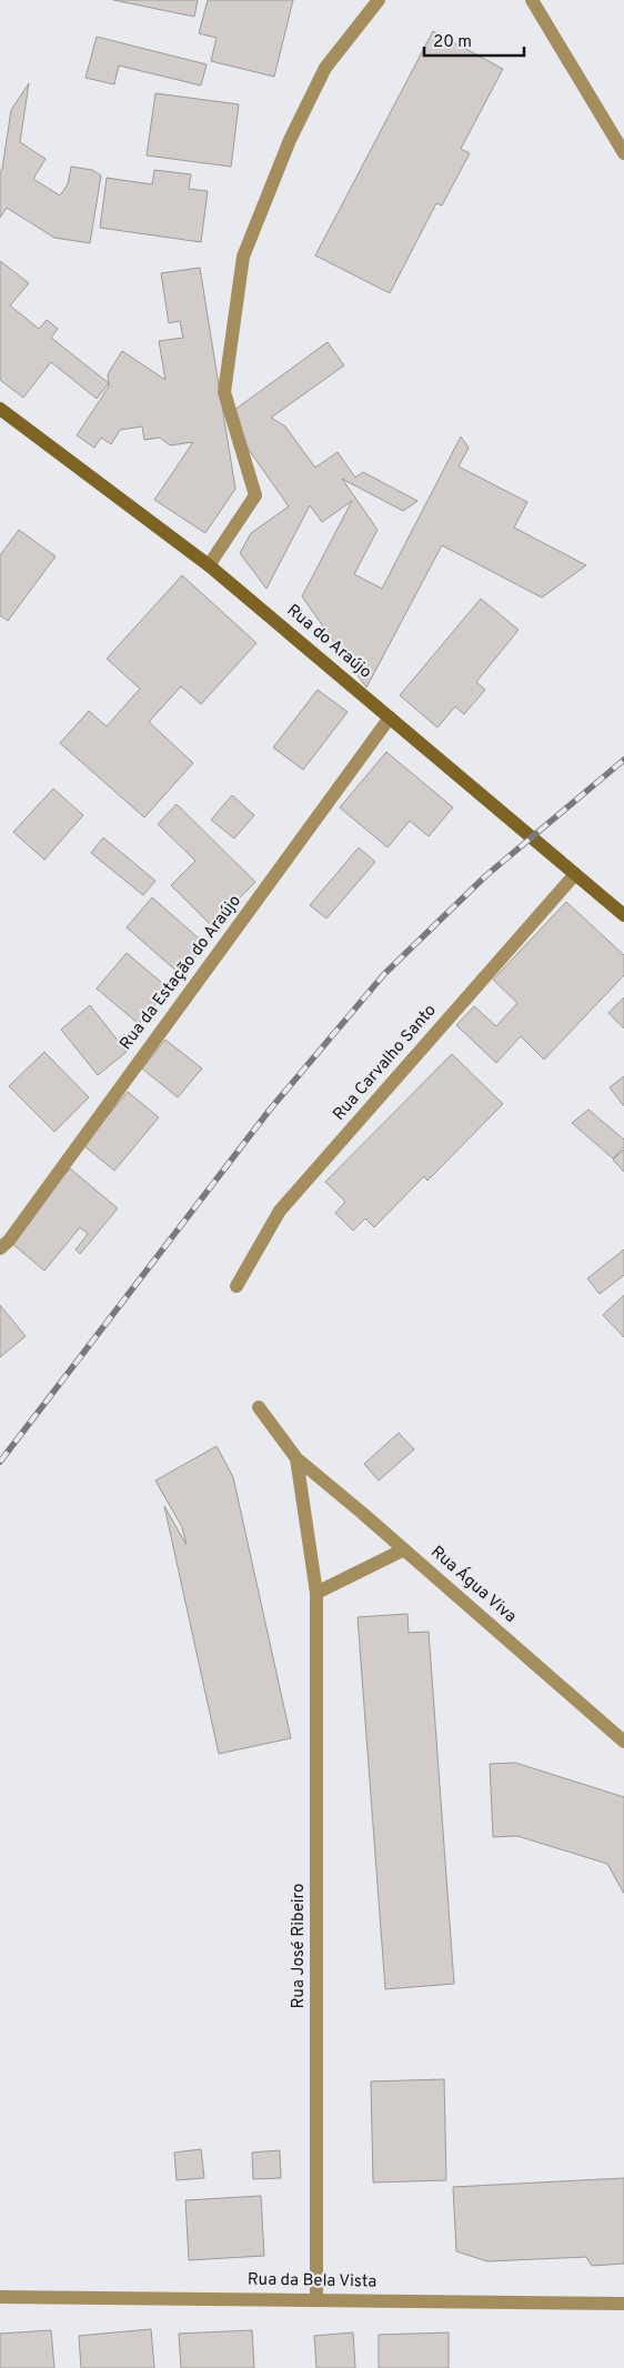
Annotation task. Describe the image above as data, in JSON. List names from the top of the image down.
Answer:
{
  "streets": {
    "main road": ["Rua do Araújo"],
    "street": [
      "Rua da Estação do Araújo",
      "Rua Carvalho Santo",
      "Rua Água Viva",
      "Rua José Ribeiro",
      "Rua da Bela Vista"
    ]
  },
  "crossings": [
    ["Rua do Araújo", "Rua da Estação do Araújo"],
    ["Rua do Araújo", "Rua Carvalho Santo"],
    ["Rua Água Viva", "Rua José Ribeiro"],
    ["Rua José Ribeiro", "Rua da Bela Vista"]
  ],
  "scale_bar": "20 m"
}
